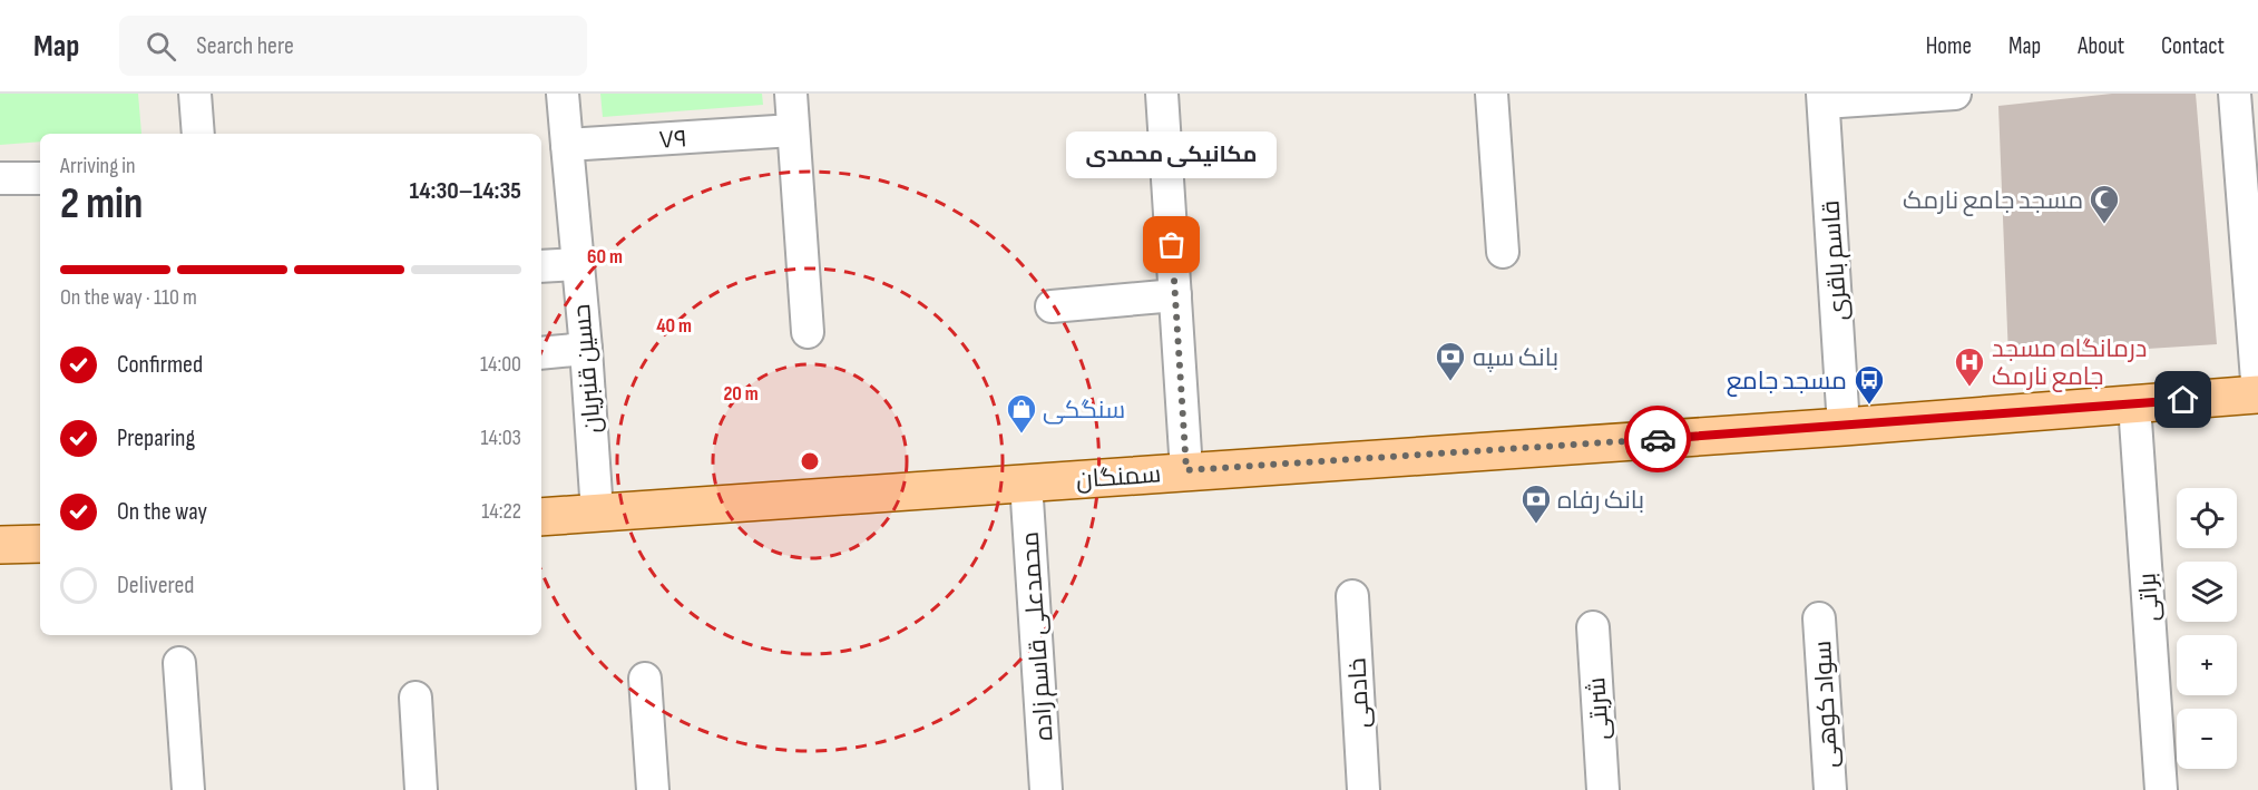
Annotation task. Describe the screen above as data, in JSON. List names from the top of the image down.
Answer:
{
  "streets": {
    "main road": ["سمنگان"],
    "street": [
      "۷۹",
      "قاسم باقری",
      "حسین قنبریان",
      "براتی",
      "محمدعلی قاسم زاده",
      "خادمی",
      "سواد کوهی",
      "شربتی"
    ]
  },
  "crossings": [
    ["۷۹", "حسین قنبریان"],
    ["قاسم باقری", "سمنگان"],
    ["حسین قنبریان", "سمنگان"],
    ["سمنگان", "براتی"],
    ["سمنگان", "محمدعلی قاسم زاده"]
  ],
  "places": {
    "mosque": ["مسجد جامع نارمک"],
    "other": ["مکانیکی محمدی"],
    "bank": ["بانک سپه", "بانک رفاه"],
    "hospital": ["درمانگاه مسجد جامع نارمک"],
    "bus stop": ["مسجد جامع"],
    "shop": ["سنگکی"]
  },
  "page": {
    "header": "Map",
    "search": "Search here",
    "nav": [
      "Home",
      "Map",
      "About",
      "Contact"
    ],
    "bubble": "مکانیکی محمدی",
    "heading": ["2 min", "Arriving in", "14:30–14:35"],
    "bar": "On the way · 110 m",
    "list": [
      ["Confirmed", "14:00"],
      ["Preparing", "14:03"],
      ["On the way", "14:22"],
      "Delivered"
    ],
    "map_buttons": ["+", "−"]
  },
  "rings": ["60 m", "40 m", "20 m"]
}
